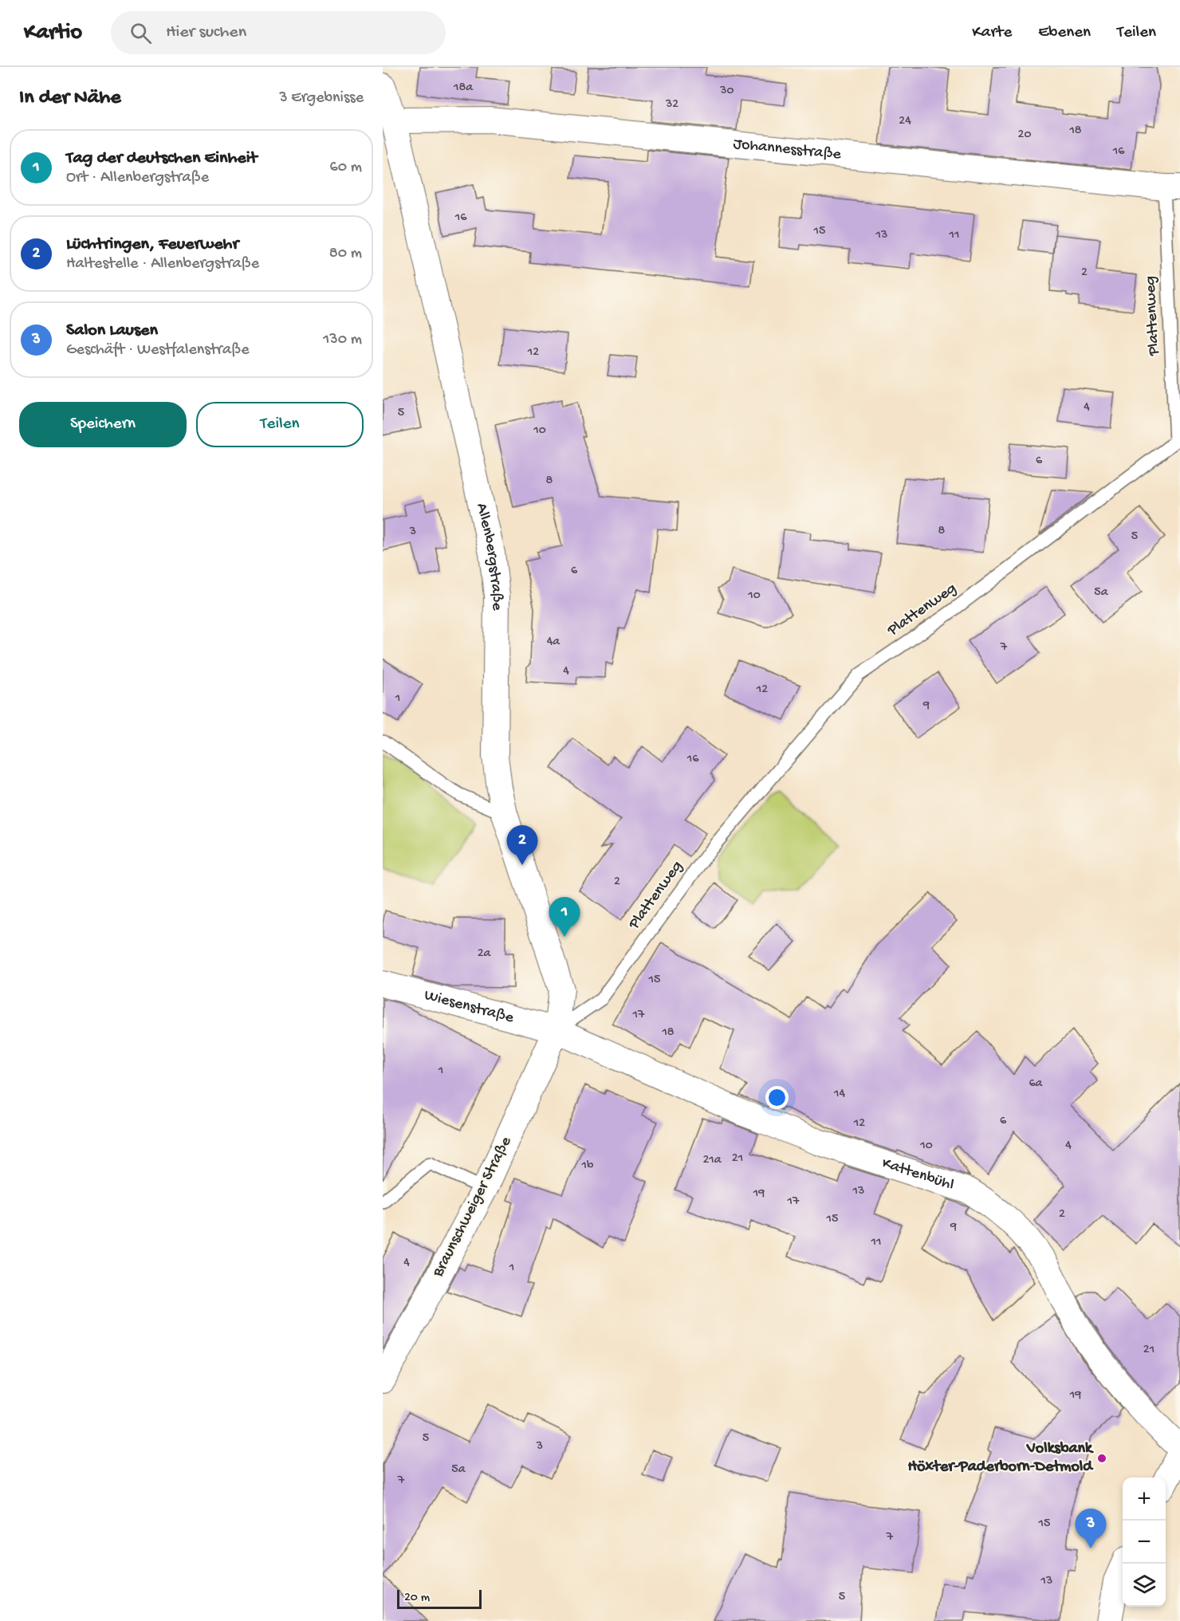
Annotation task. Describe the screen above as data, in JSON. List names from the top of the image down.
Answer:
{
  "streets": {
    "street": [
      "Johannesstraße",
      "Allenbergstraße",
      "Wiesenstraße",
      "Kattenbühl",
      "Braunschweiger Straße"
    ],
    "lane": ["Plattenweg"]
  },
  "crossings": [
    ["Johannesstraße", "Plattenweg"],
    ["Johannesstraße", "Allenbergstraße"],
    ["Plattenweg", "Allenbergstraße"],
    ["Plattenweg", "Wiesenstraße"],
    ["Plattenweg", "Kattenbühl"],
    ["Plattenweg", "Braunschweiger Straße"],
    ["Allenbergstraße", "Wiesenstraße"],
    ["Allenbergstraße", "Kattenbühl"],
    ["Allenbergstraße", "Braunschweiger Straße"],
    ["Wiesenstraße", "Kattenbühl"],
    ["Wiesenstraße", "Braunschweiger Straße"],
    ["Kattenbühl", "Braunschweiger Straße"]
  ],
  "places": ["Volksbank Höxter-Paderborn-Detmold"],
  "house_numbers": [
    "18a",
    "30",
    "32",
    "24",
    "18",
    "20",
    "16",
    "16",
    "15",
    "13",
    "11",
    "2",
    "12",
    "4",
    "5",
    "10",
    "6",
    "8",
    "8",
    "3",
    "5",
    "6",
    "5a",
    "10",
    "4a",
    "7",
    "4",
    "12",
    "1",
    "9",
    "16",
    "2",
    "2a",
    "15",
    "17",
    "18",
    "1",
    "6a",
    "14",
    "6",
    "12",
    "10",
    "4",
    "21",
    "21a",
    "1b",
    "13",
    "19",
    "17",
    "2",
    "15",
    "9",
    "11",
    "4",
    "1",
    "21",
    "19",
    "5",
    "3",
    "5a",
    "7",
    "15",
    "7",
    "13",
    "5"
  ],
  "scale_bar": "20 m",
  "page": {
    "header": "Kartio",
    "search": "Hier suchen",
    "nav": ["Karte", "Ebenen", "Teilen"],
    "heading": ["In der Nähe", "3 Ergebnisse"],
    "list": [
      {
        "mark": "1",
        "name": "Tag der deutschen Einheit",
        "note": "Ort · Allenbergstraße",
        "value": "60 m"
      },
      {
        "mark": "2",
        "name": "Lüchtringen, Feuerwehr",
        "note": "Haltestelle · Allenbergstraße",
        "value": "80 m"
      },
      {
        "mark": "3",
        "name": "Salon Lausen",
        "note": "Geschäft · Westfalenstraße",
        "value": "130 m"
      }
    ],
    "buttons": ["Speichern", "Teilen"],
    "pins": ["2", "1", "3"],
    "map_buttons": ["+", "−"],
    "scale": "20 m"
  }
}
